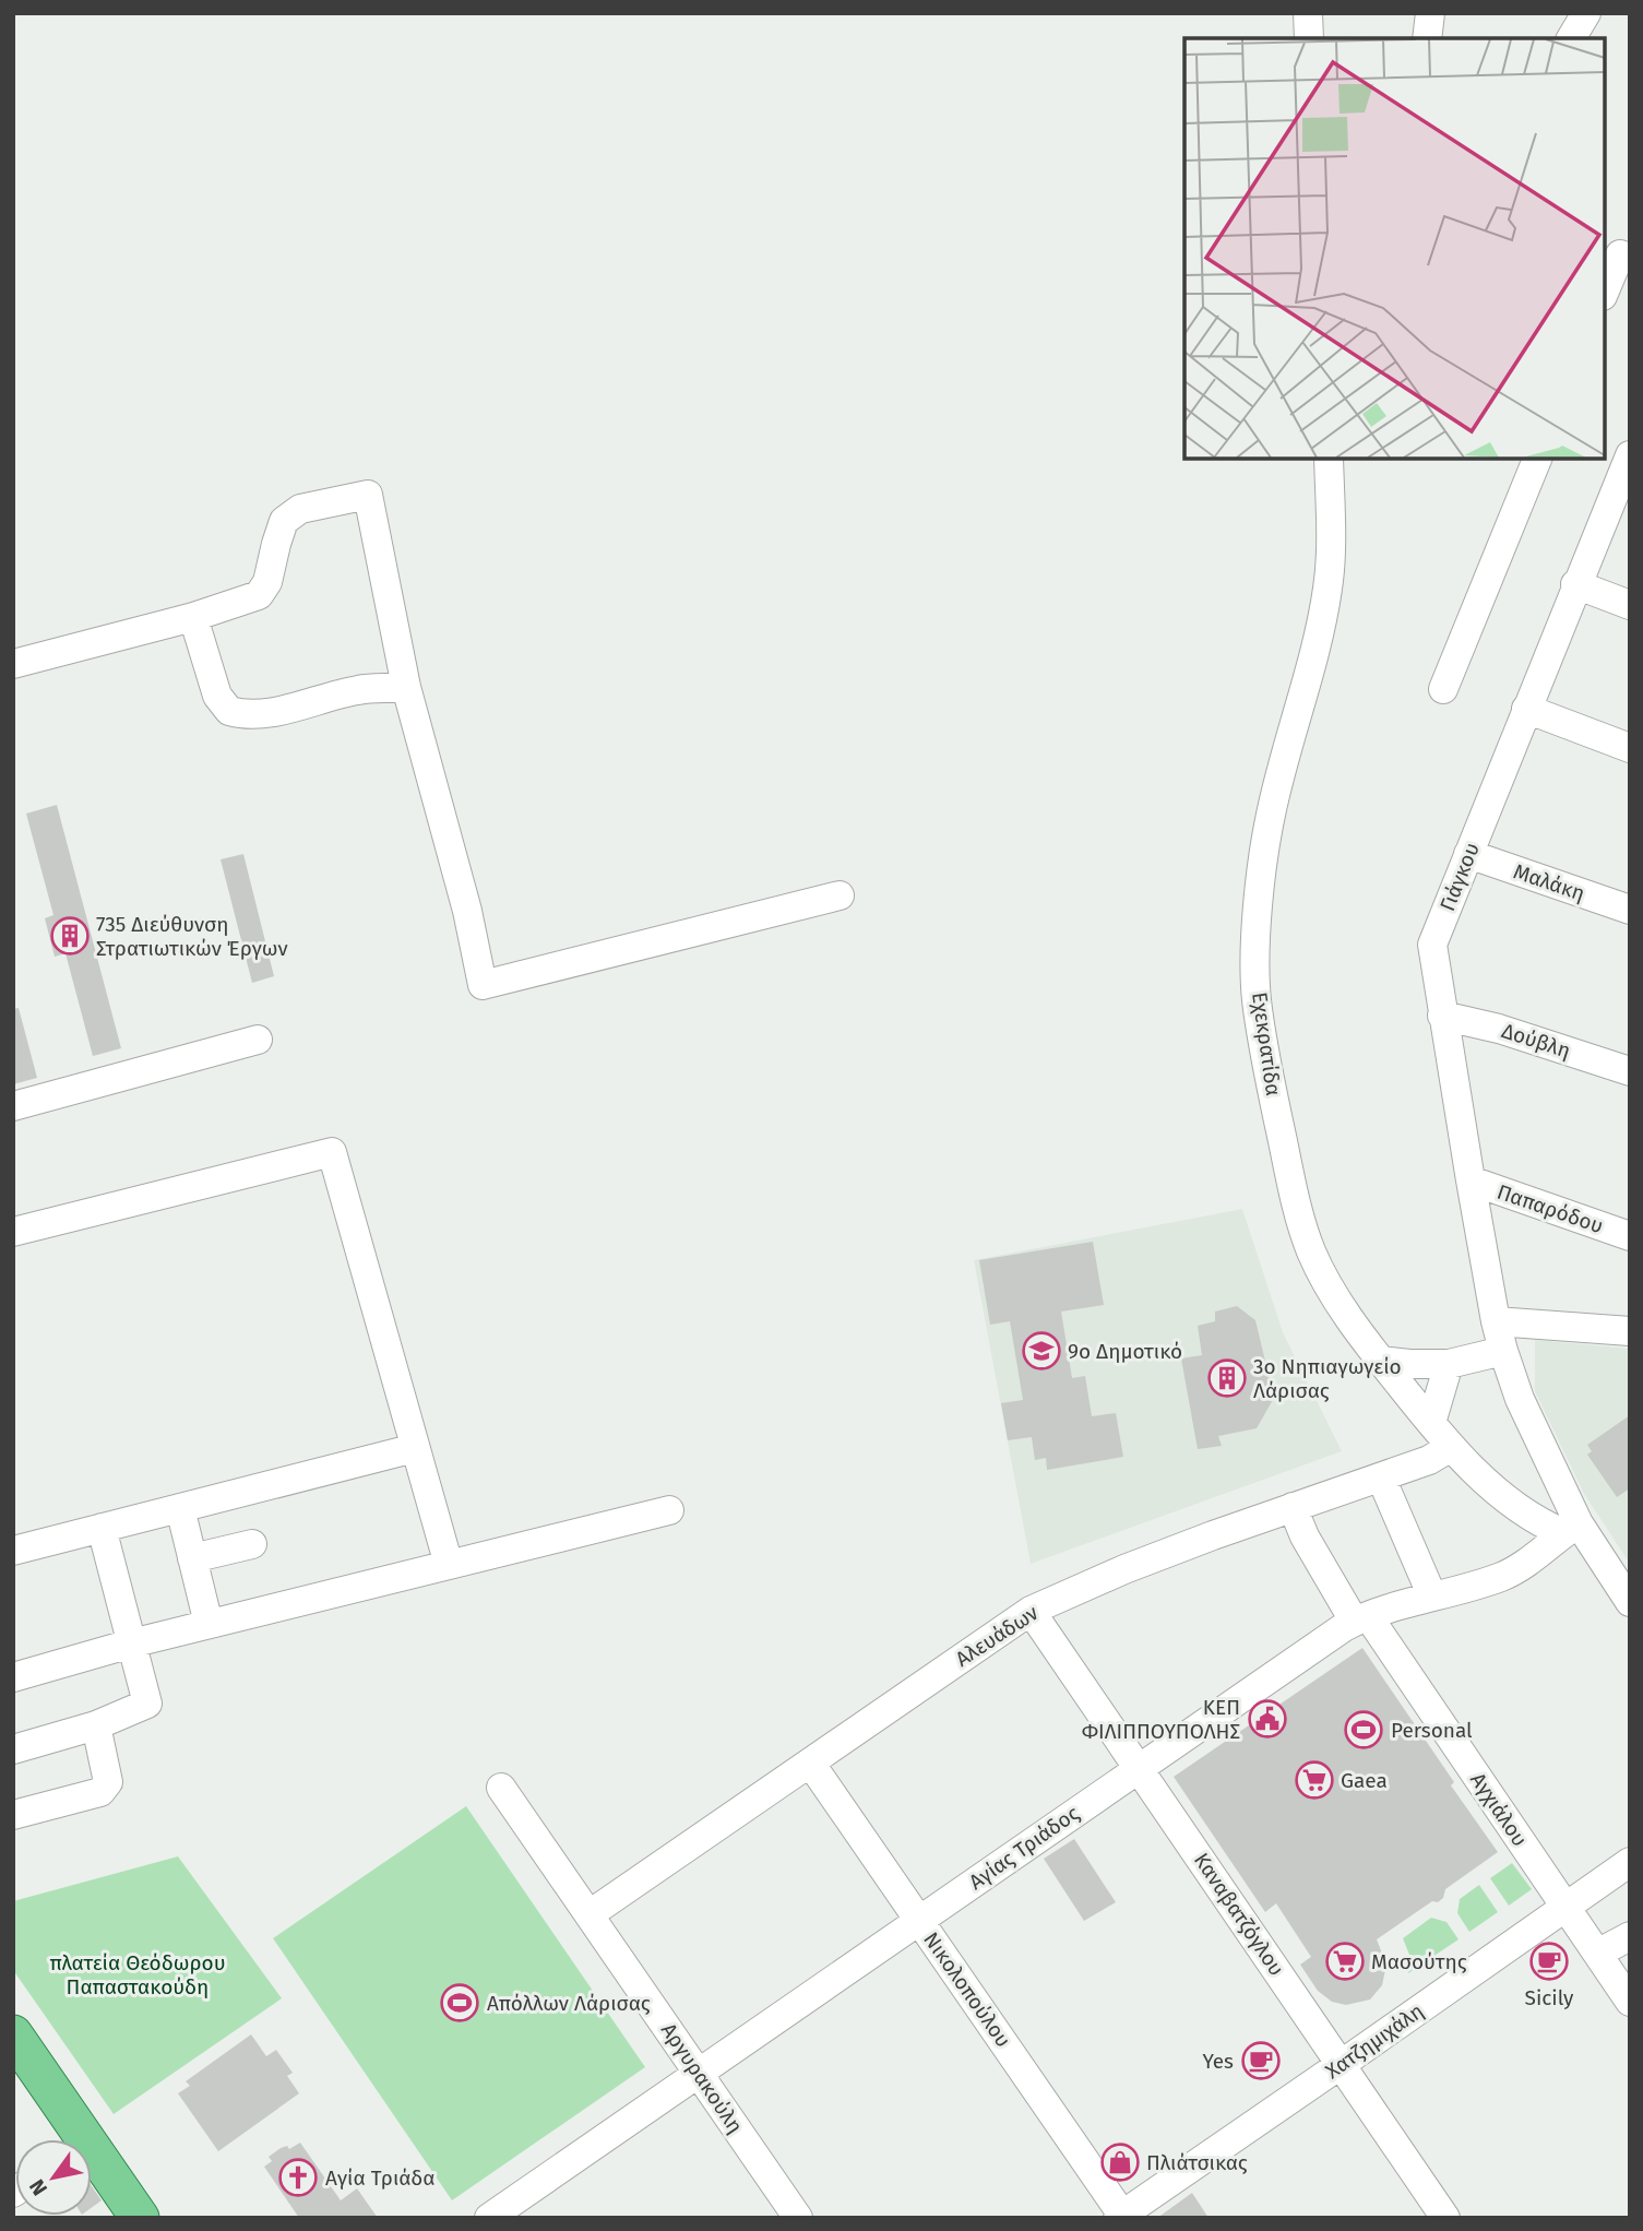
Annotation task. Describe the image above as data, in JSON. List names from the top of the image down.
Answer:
{
  "streets": {
    "street": [
      "Γιάγκου",
      "Μαλάκη",
      "Δούβλη",
      "Εχεκρατίδα",
      "Παπαρόδου",
      "Αλευάδων",
      "Αγχιάλου",
      "Αγίας Τριάδος",
      "Καναβατζόγλου",
      "Νικολοπούλου",
      "Χατζημιχάλη",
      "Αργυρακούλη"
    ]
  },
  "crossings": [
    ["Γιάγκου", "Μαλάκη"],
    ["Γιάγκου", "Δούβλη"],
    ["Γιάγκου", "Εχεκρατίδα"],
    ["Γιάγκου", "Παπαρόδου"],
    ["Γιάγκου", "Αγίας Τριάδος"],
    ["Εχεκρατίδα", "Αλευάδων"],
    ["Εχεκρατίδα", "Αγίας Τριάδος"],
    ["Αλευάδων", "Αγχιάλου"],
    ["Αλευάδων", "Καναβατζόγλου"],
    ["Αλευάδων", "Νικολοπούλου"],
    ["Αλευάδων", "Αργυρακούλη"],
    ["Αγχιάλου", "Αγίας Τριάδος"],
    ["Αγχιάλου", "Χατζημιχάλη"],
    ["Αγίας Τριάδος", "Καναβατζόγλου"],
    ["Αγίας Τριάδος", "Νικολοπούλου"],
    ["Αγίας Τριάδος", "Αργυρακούλη"],
    ["Καναβατζόγλου", "Χατζημιχάλη"],
    ["Νικολοπούλου", "Χατζημιχάλη"]
  ],
  "parks": ["πλατεία Θεόδωρου Παπαστακούδη"],
  "places": {
    "building": ["735 Διεύθυνση Στρατιωτικών Έργων", "3o Νηπιαγωγείο Λάρισας"],
    "school or university": ["9ο Δημοτικό"],
    "public building": ["ΚΕΠ ΦΙΛΙΠΠΟΥΠΟΛΗΣ"],
    "sports": ["Personal", "Απόλλων Λάρισας"],
    "supermarket": ["Gaea", "Μασούτης"],
    "cafe": ["Sicily", "Yes"],
    "shop": ["Πλιάτσικας"],
    "church": ["Αγία Τριάδα"]
  },
  "north": "bottom left"
}
